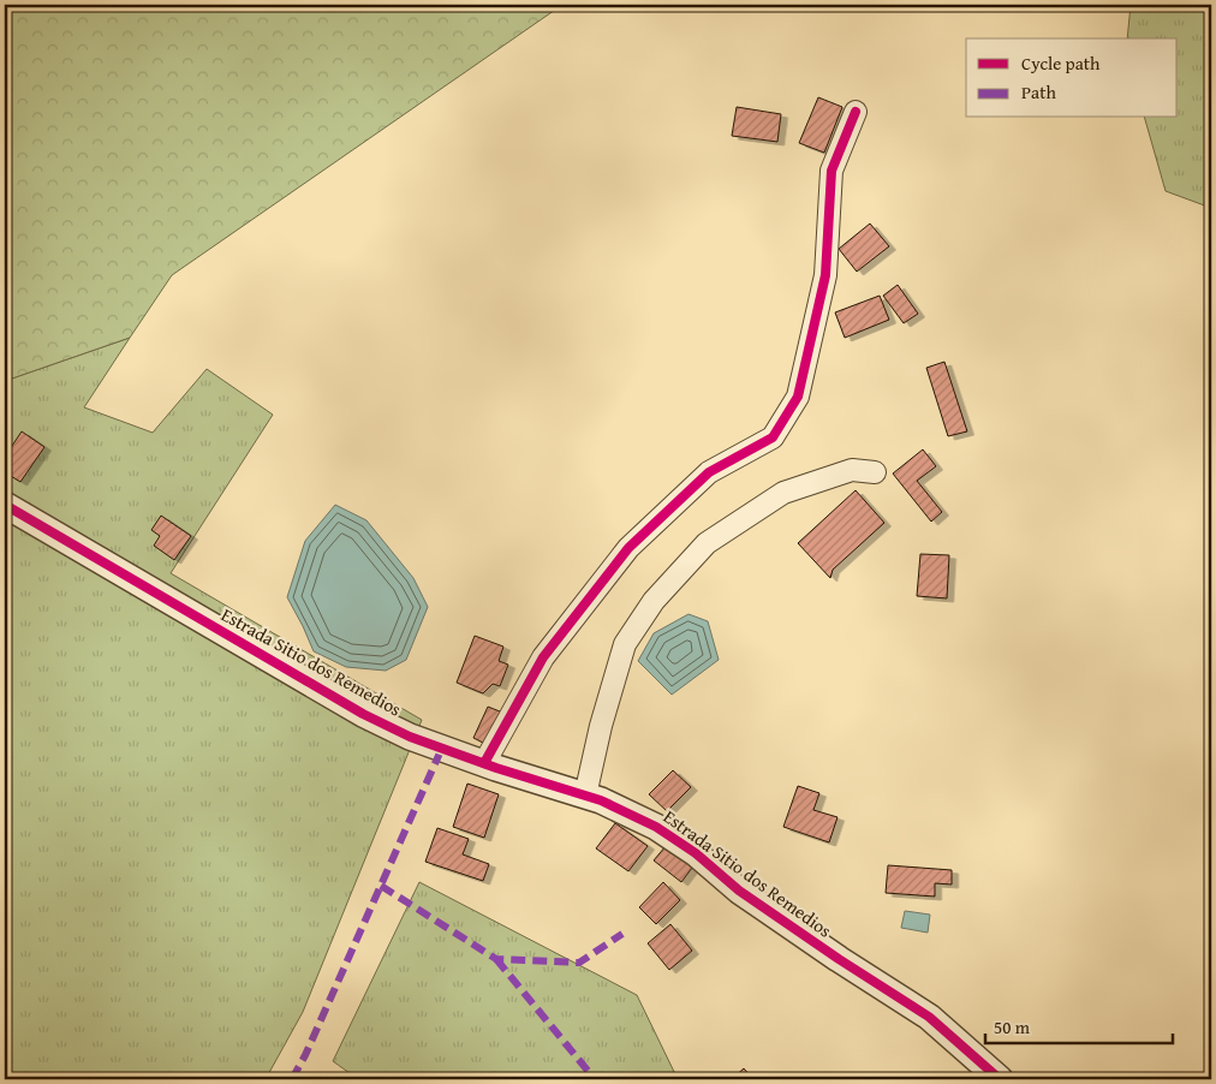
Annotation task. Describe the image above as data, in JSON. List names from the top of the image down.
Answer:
{
  "streets": {
    "street": ["Estrada Sitio dos Remedios"]
  },
  "legend": ["Cycle path", "Path"],
  "scale_bar": "50 m"
}
